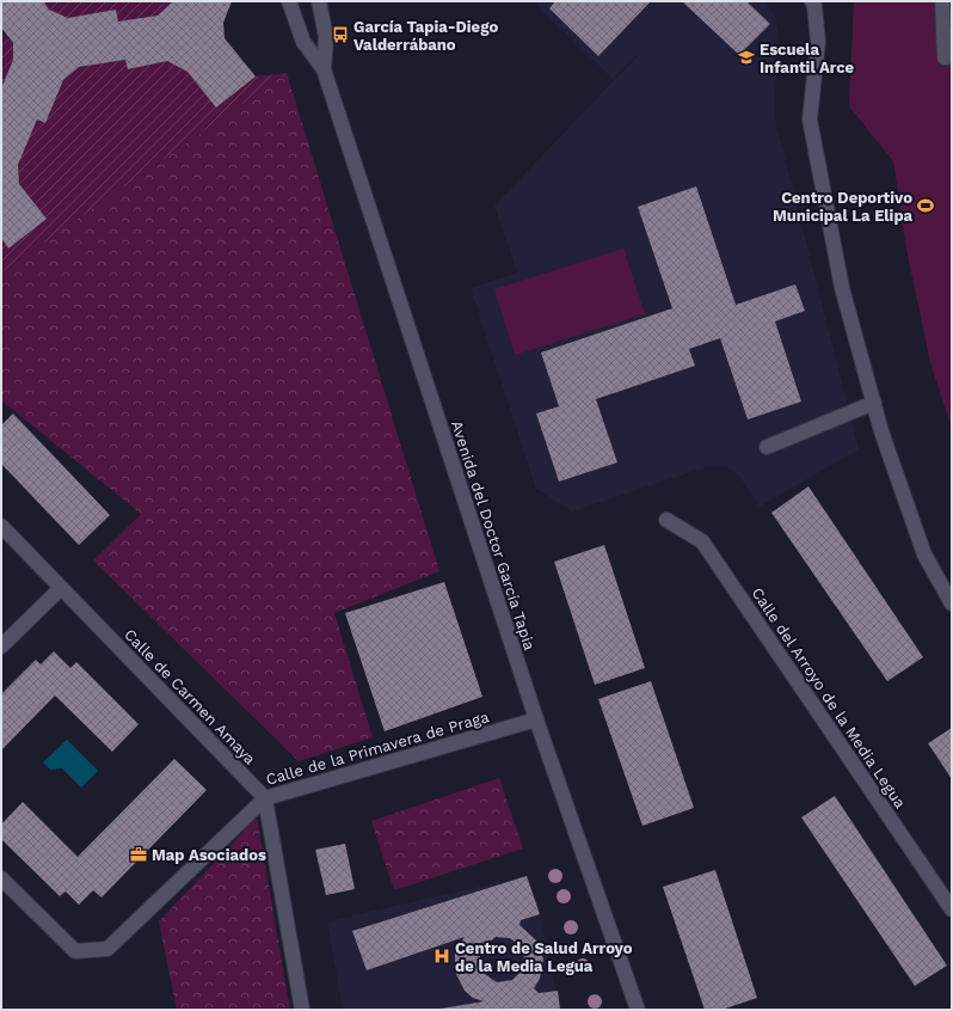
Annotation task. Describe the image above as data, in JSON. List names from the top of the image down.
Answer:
{
  "streets": {
    "street": [
      "Avenida del Doctor García Tapia",
      "Calle de Carmen Amaya",
      "Calle del Arroyo de la Media Legua",
      "Calle de la Primavera de Praga"
    ]
  },
  "crossings": [
    ["Avenida del Doctor García Tapia", "Calle de la Primavera de Praga"],
    ["Calle de Carmen Amaya", "Calle de la Primavera de Praga"]
  ],
  "places": {
    "bus stop": ["García Tapia-Diego Valderrábano"],
    "school or university": ["Escuela Infantil Arce"],
    "sports": ["Centro Deportivo Municipal La Elipa"],
    "office": ["Map Asociados"],
    "hospital": ["Centro de Salud Arroyo de la Media Legua"]
  }
}
